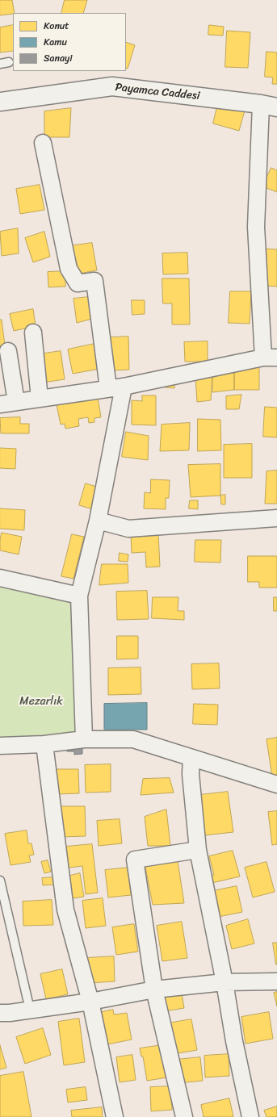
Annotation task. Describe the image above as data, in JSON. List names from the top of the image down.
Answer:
{
  "streets": {
    "street": ["Payamca Caddesi"]
  },
  "parks": ["Mezarlık"],
  "legend": ["Konut", "Kamu", "Sanayi"]
}
